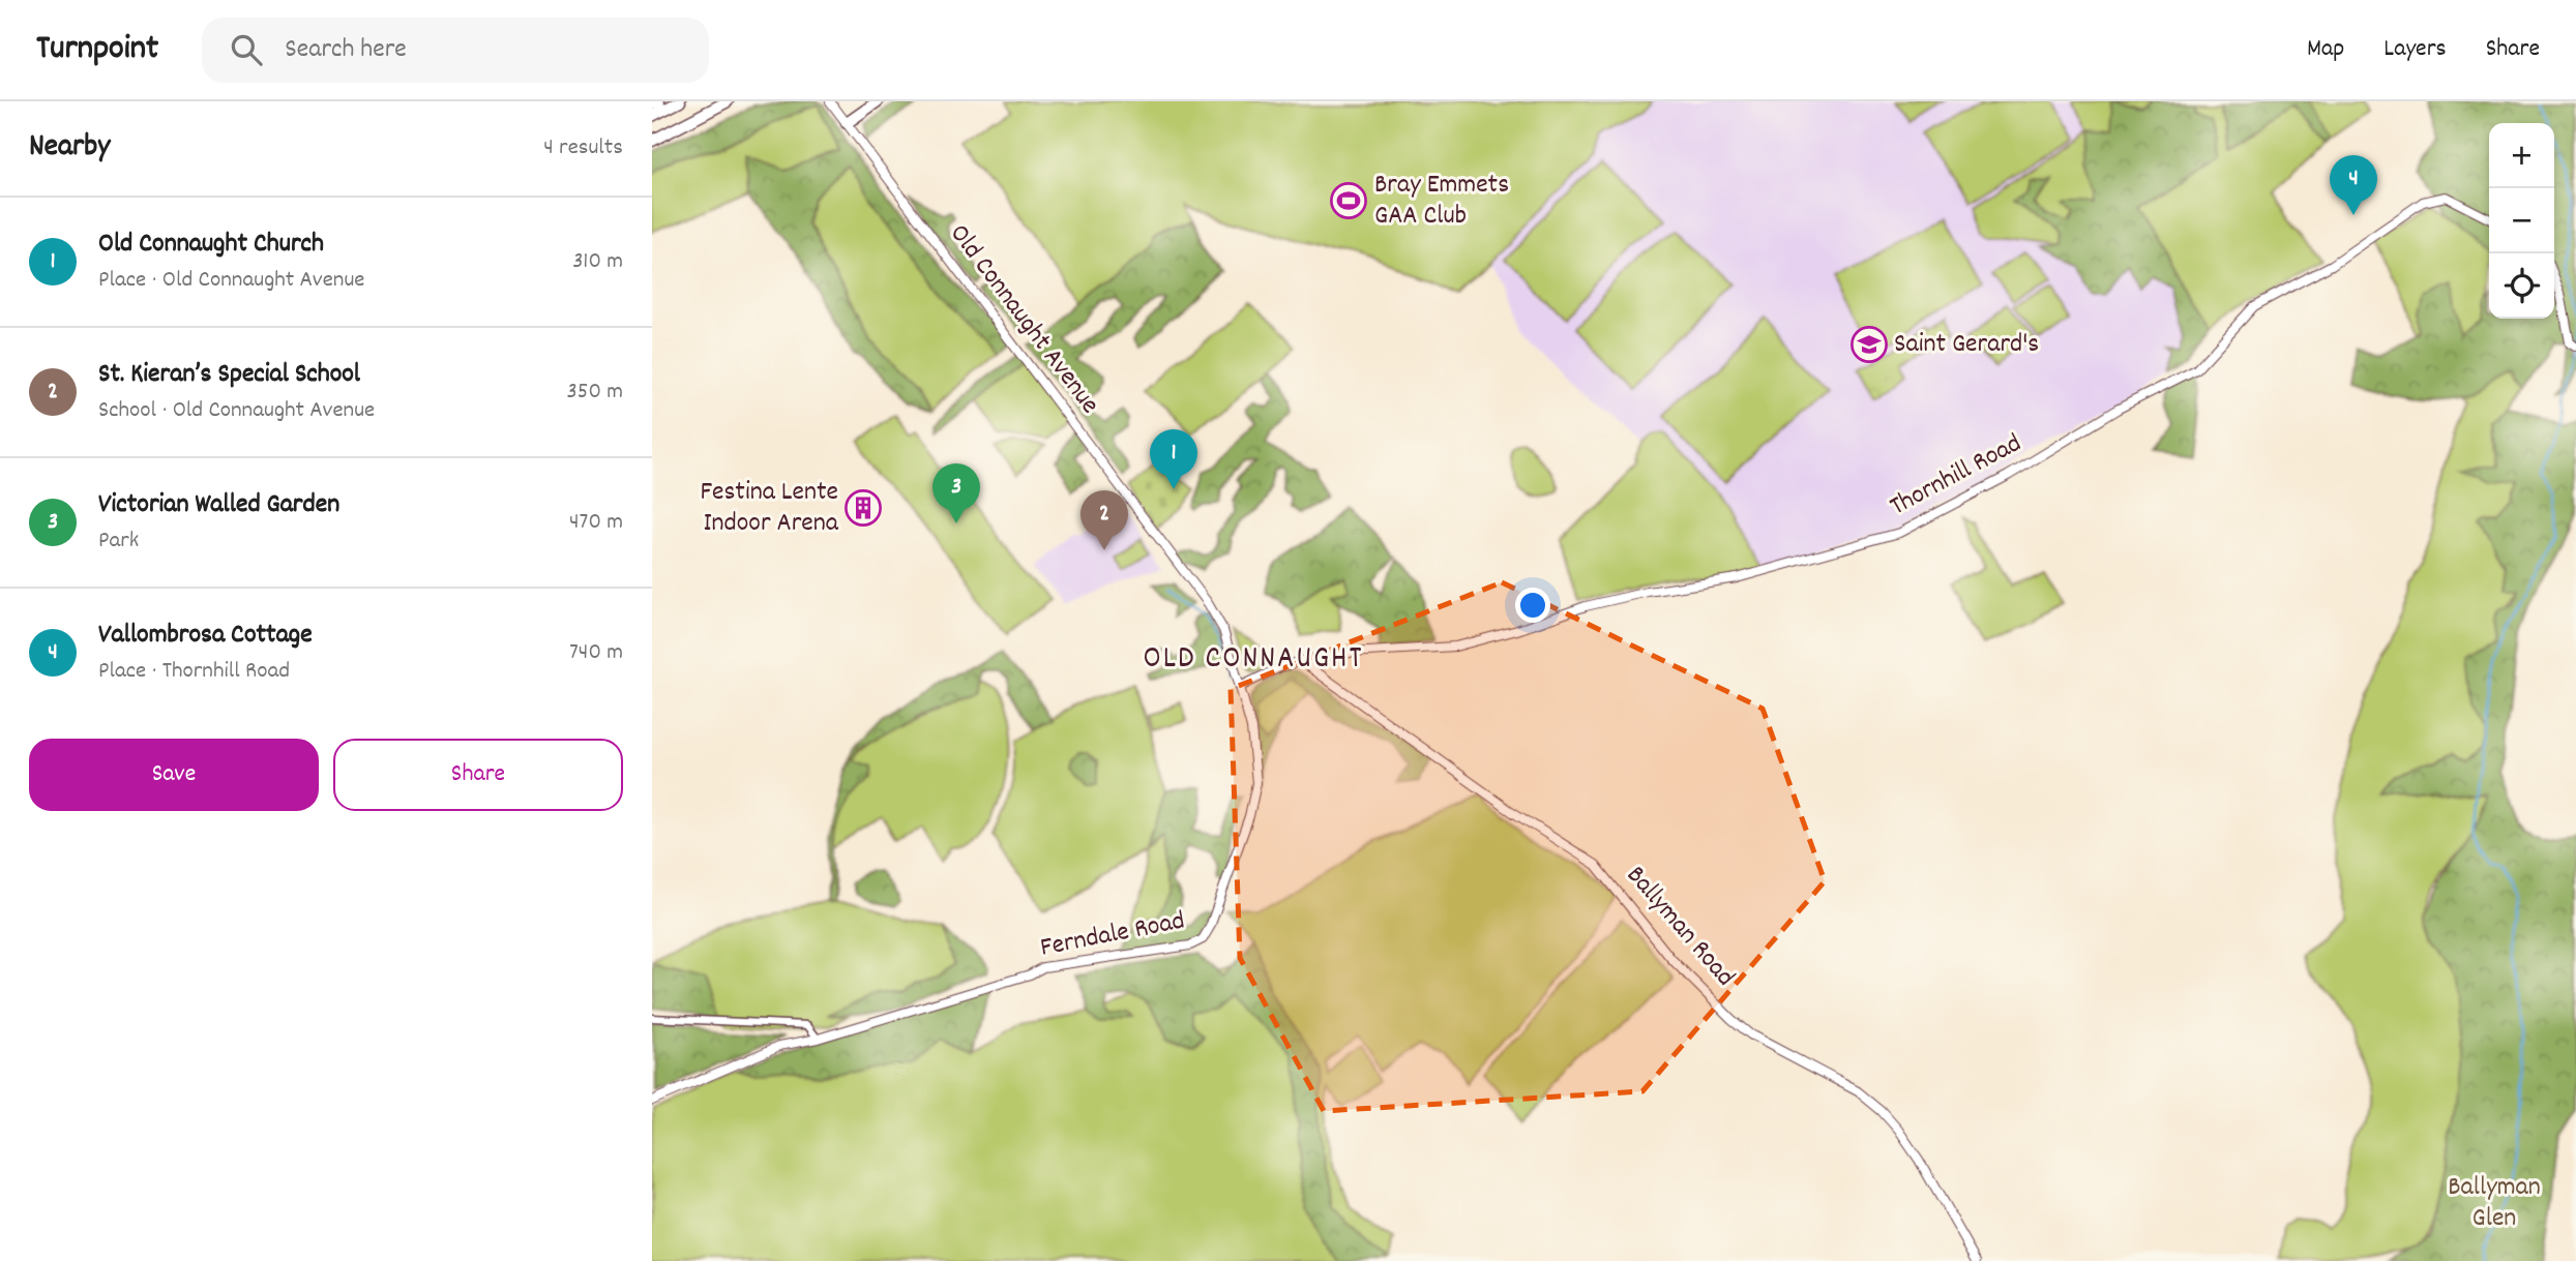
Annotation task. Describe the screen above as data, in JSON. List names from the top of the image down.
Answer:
{
  "streets": {
    "street": [
      "Old Connaught Avenue",
      "Thornhill Road",
      "Ballyman Road",
      "Ferndale Road"
    ]
  },
  "crossings": [
    ["Old Connaught Avenue", "Ferndale Road"],
    ["Thornhill Road", "Ballyman Road"],
    ["Thornhill Road", "Ferndale Road"]
  ],
  "districts": ["OLD CONNAUGHT"],
  "parks": ["Ballyman Glen"],
  "places": {
    "sports": ["Bray Emmets GAA Club"],
    "school or university": ["Saint Gerard's"],
    "building": ["Festina Lente Indoor Arena"]
  },
  "page": {
    "header": "Turnpoint",
    "search": "Search here",
    "nav": ["Map", "Layers", "Share"],
    "heading": ["Nearby", "4 results"],
    "map_buttons": ["+", "−"],
    "pins": [
      "4",
      "1",
      "3",
      "2"
    ],
    "list": [
      {
        "mark": "1",
        "name": "Old Connaught Church",
        "note": "Place · Old Connaught Avenue",
        "value": "310 m"
      },
      {
        "mark": "2",
        "name": "St. Kieran’s Special School",
        "note": "School · Old Connaught Avenue",
        "value": "350 m"
      },
      {
        "mark": "3",
        "name": "Victorian Walled Garden",
        "note": "Park",
        "value": "470 m"
      },
      {
        "mark": "4",
        "name": "Vallombrosa Cottage",
        "note": "Place · Thornhill Road",
        "value": "740 m"
      }
    ],
    "buttons": ["Save", "Share"]
  }
}
